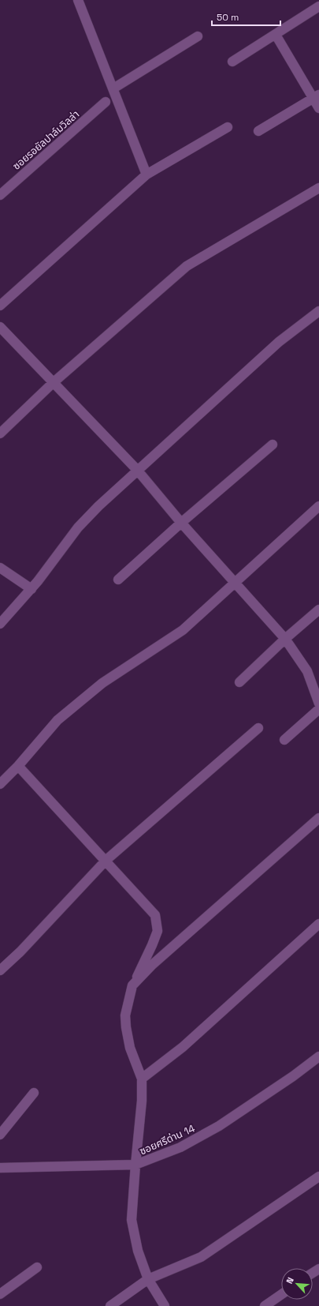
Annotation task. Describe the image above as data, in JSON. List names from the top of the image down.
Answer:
{
  "streets": {
    "street": ["ซอยรอยัลปาล์มวิลล่า", "ซอยศรีด่าน 14"]
  },
  "scale_bar": "50 m",
  "north": "top left"
}
